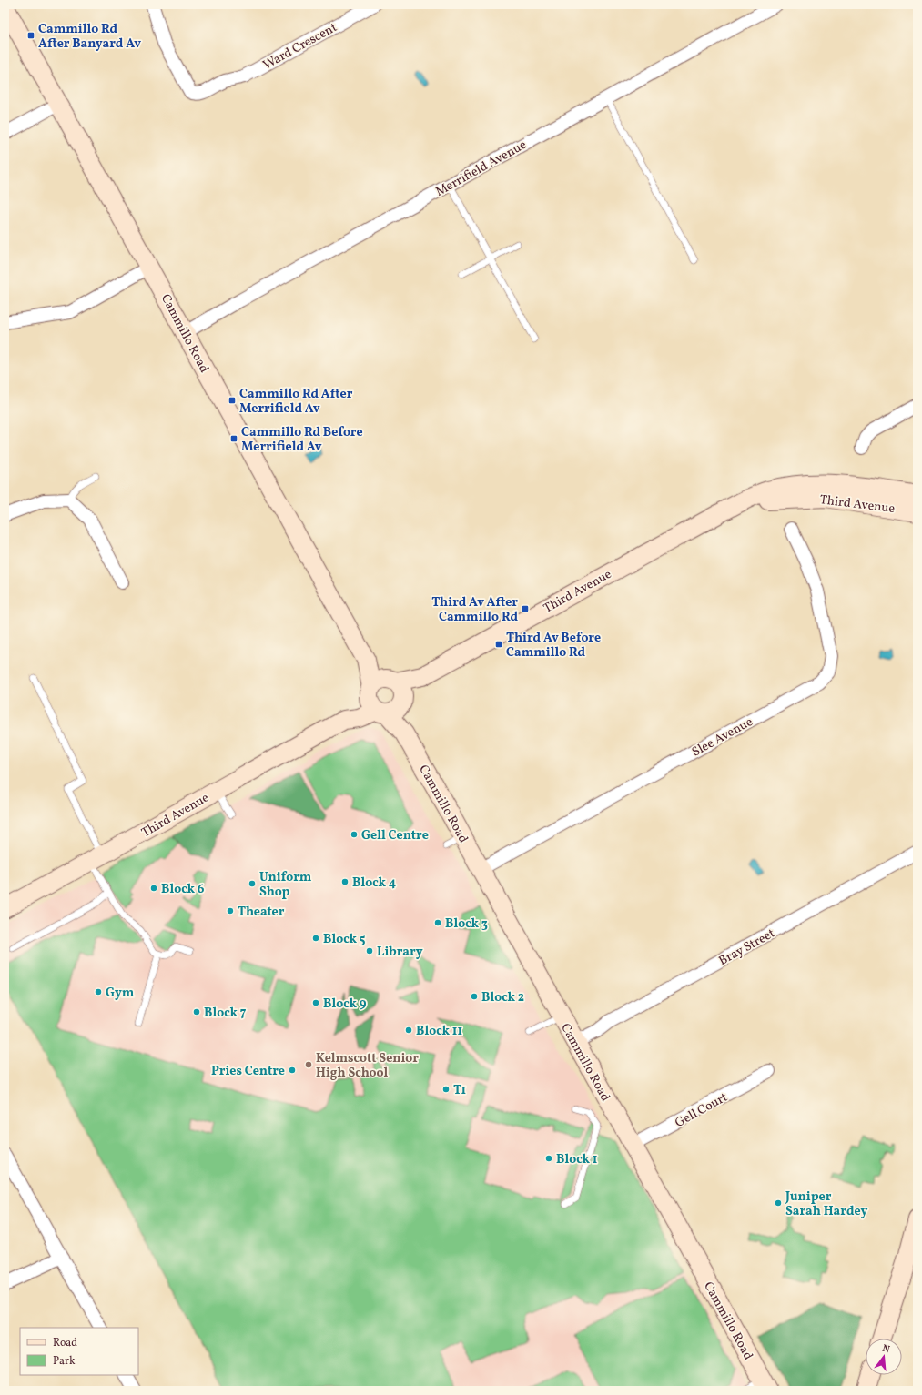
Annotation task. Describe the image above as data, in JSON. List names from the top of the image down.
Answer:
{
  "streets": {
    "main road": ["Cammillo Road", "Third Avenue"],
    "street": [
      "Ward Crescent",
      "Merrifield Avenue",
      "Slee Avenue",
      "Bray Street",
      "Gell Court"
    ]
  },
  "crossings": [
    ["Merrifield Avenue", "Cammillo Road"],
    ["Cammillo Road", "Third Avenue"],
    ["Cammillo Road", "Slee Avenue"],
    ["Cammillo Road", "Bray Street"],
    ["Cammillo Road", "Gell Court"]
  ],
  "places": {
    "transit": [
      "Cammillo Rd After Banyard Av",
      "Cammillo Rd After Merrifield Av",
      "Cammillo Rd Before Merrifield Av",
      "Third Av After Cammillo Rd",
      "Third Av Before Cammillo Rd"
    ],
    "other": [
      "Gell Centre",
      "Block 4",
      "Uniform Shop",
      "Block 6",
      "Theater",
      "Block 3",
      "Block 5",
      "Library",
      "Gym",
      "Block 2",
      "Block 9",
      "Block 7",
      "Block 11",
      "Kelmscott Senior High School",
      "Pries Centre",
      "T1",
      "Block 1",
      "Juniper Sarah Hardey"
    ]
  },
  "legend": ["Road", "Park"],
  "north": "top"
}
